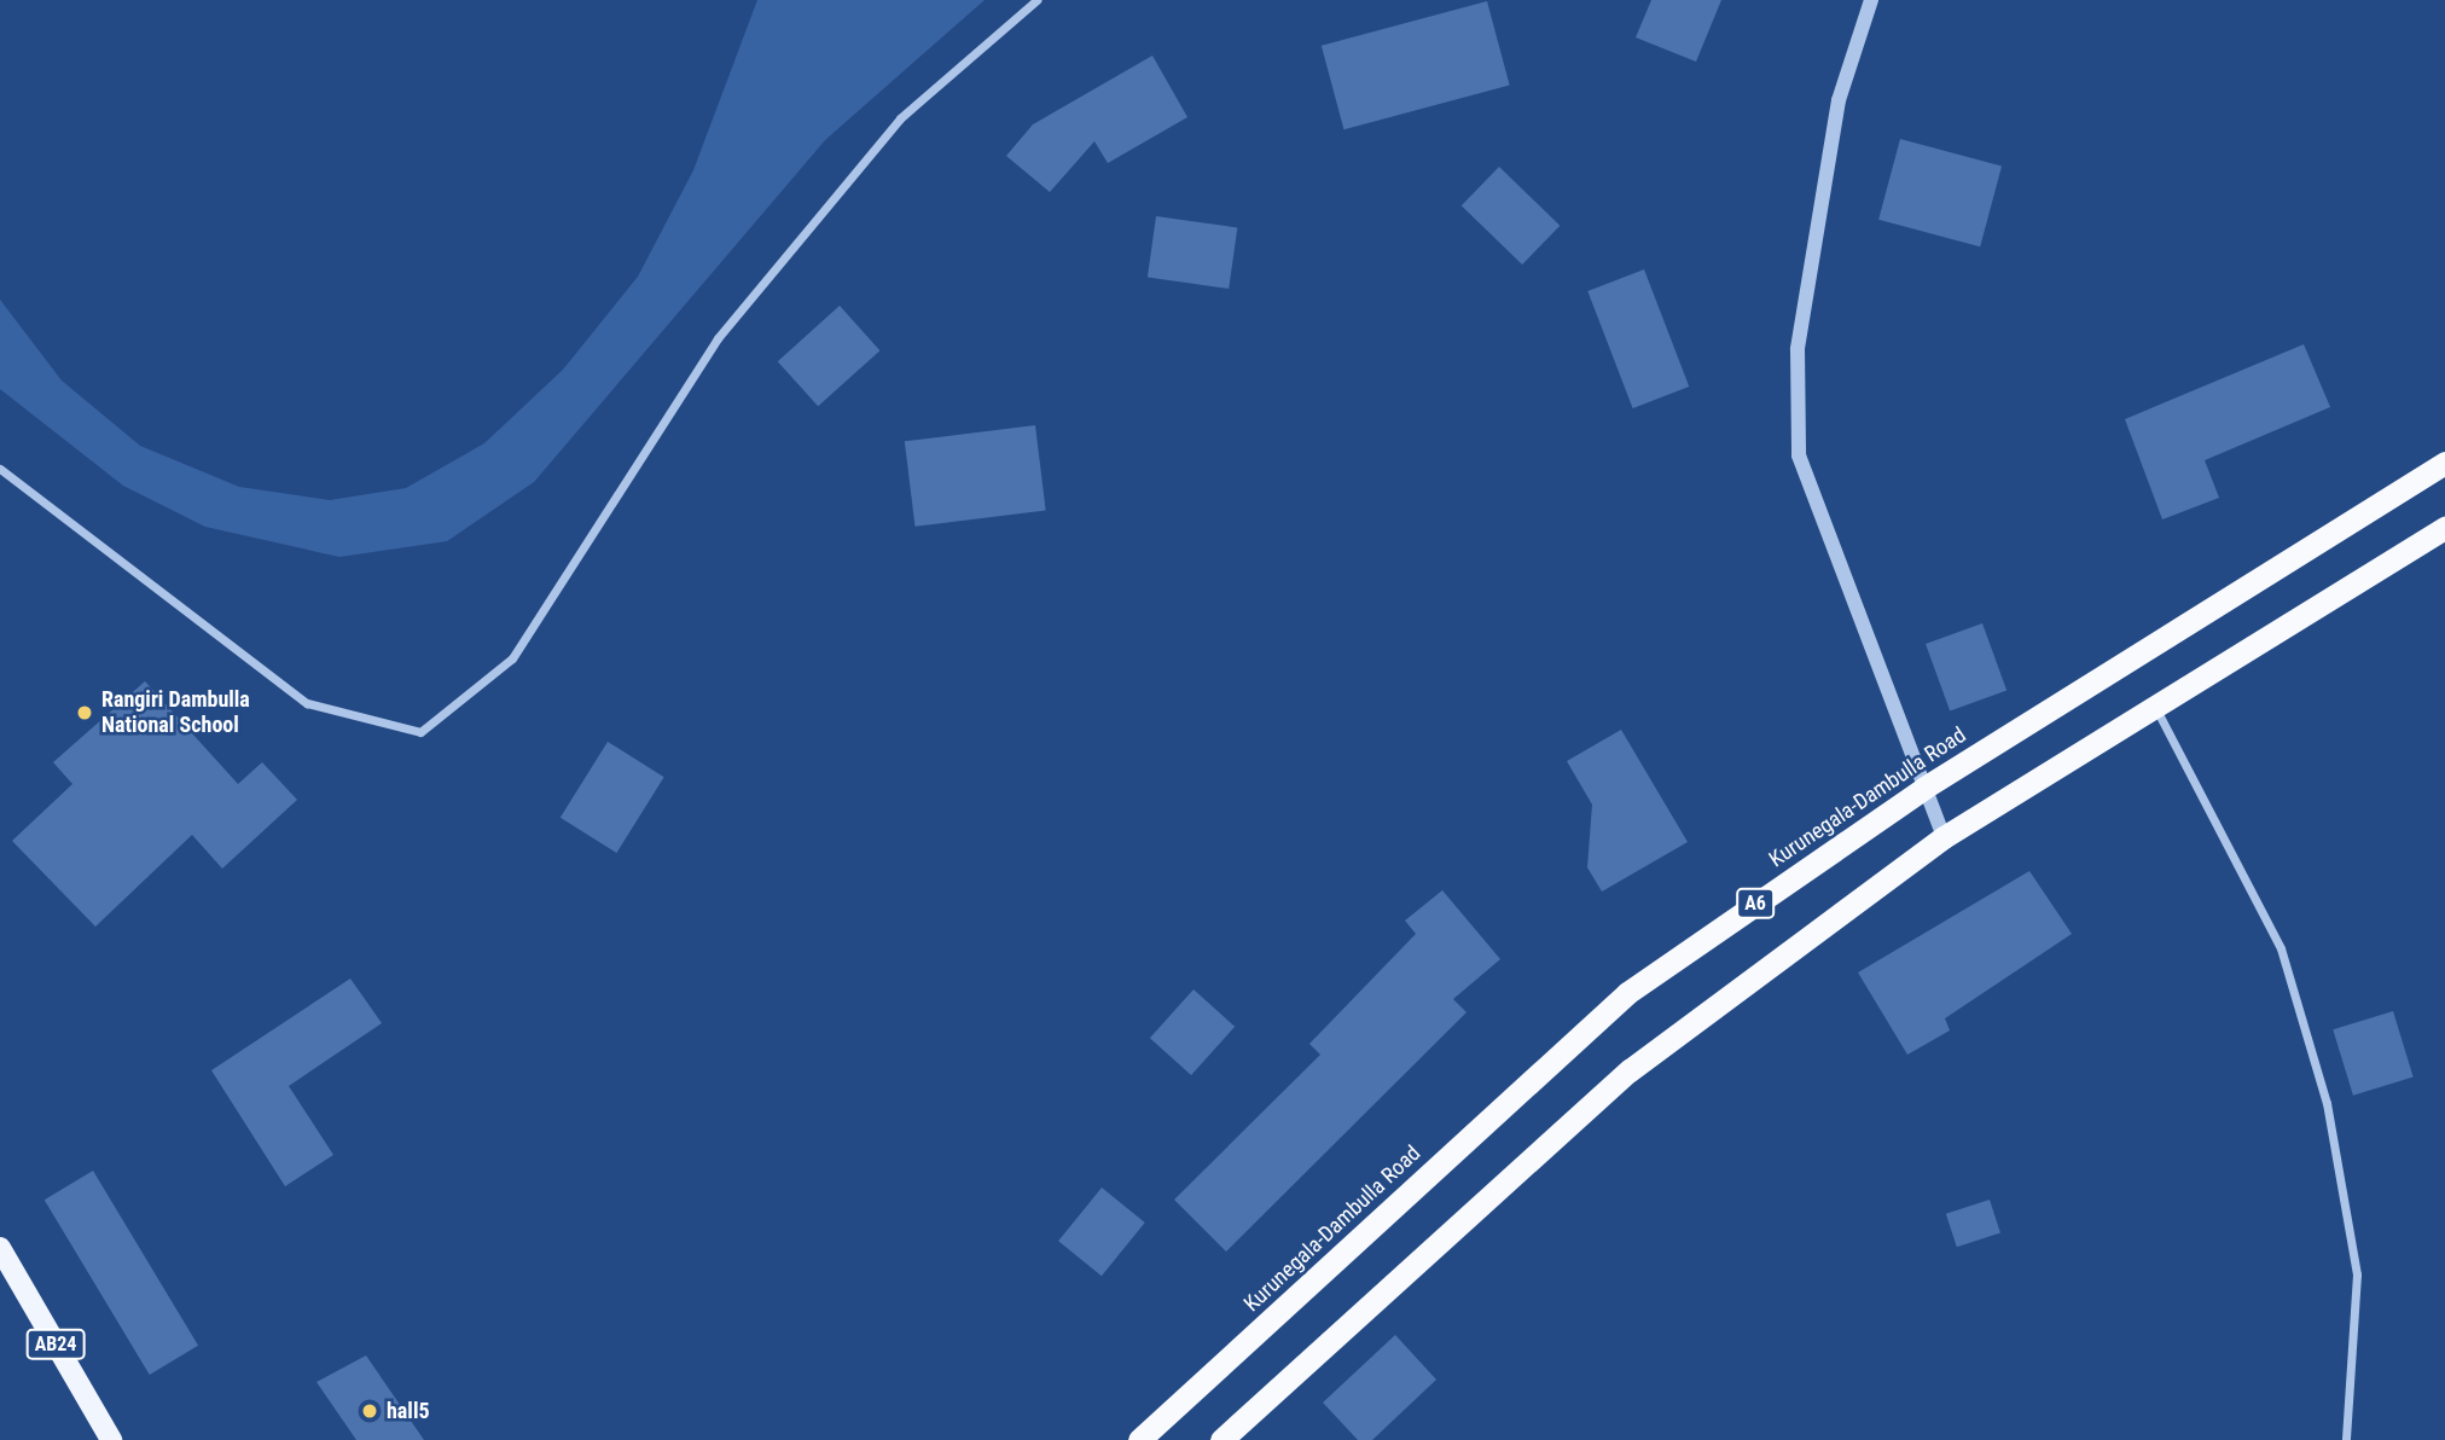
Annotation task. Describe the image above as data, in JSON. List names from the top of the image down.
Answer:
{
  "streets": {
    "highway": ["Kurunegala-Dambulla Road", "A6"],
    "main road": ["AB24"]
  },
  "places": ["Rangiri Dambulla National School", "hall5"]
}
